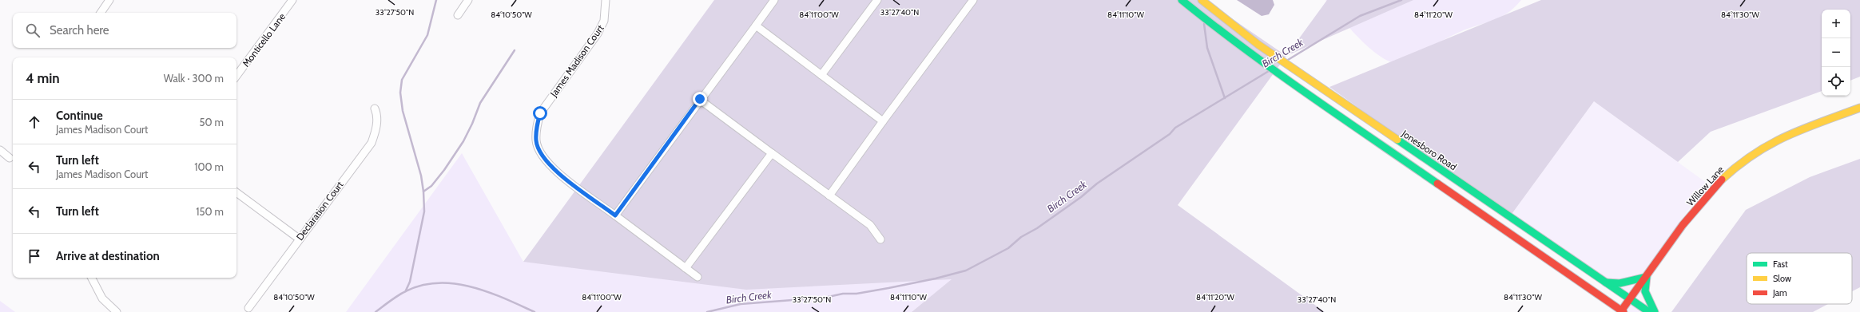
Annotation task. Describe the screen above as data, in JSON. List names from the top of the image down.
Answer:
{
  "streets": {
    "main road": ["Jonesboro Road", "Willow Lane"],
    "street": ["Monticello Lane", "James Madison Court", "Declaration Court"]
  },
  "crossings": [
    ["Jonesboro Road", "Willow Lane"]
  ],
  "water": ["Birch Creek"],
  "legend": ["Fast", "Slow", "Jam"],
  "page": {
    "map_buttons": ["+", "−"],
    "search": "Search here",
    "heading": ["4 min", "Walk · 300 m"],
    "list": [
      ["Continue", "James Madison Court", "50 m"],
      ["Turn left", "James Madison Court", "100 m"],
      ["Turn left", "150 m"],
      "Arrive at destination"
    ]
  },
  "coordinates": [
    "33°27'40\"N",
    "33°27'50\"N",
    "84°11'00\"W",
    "84°10'50\"W",
    "84°11'10\"W",
    "84°11'20\"W",
    "84°11'30\"W"
  ]
}
